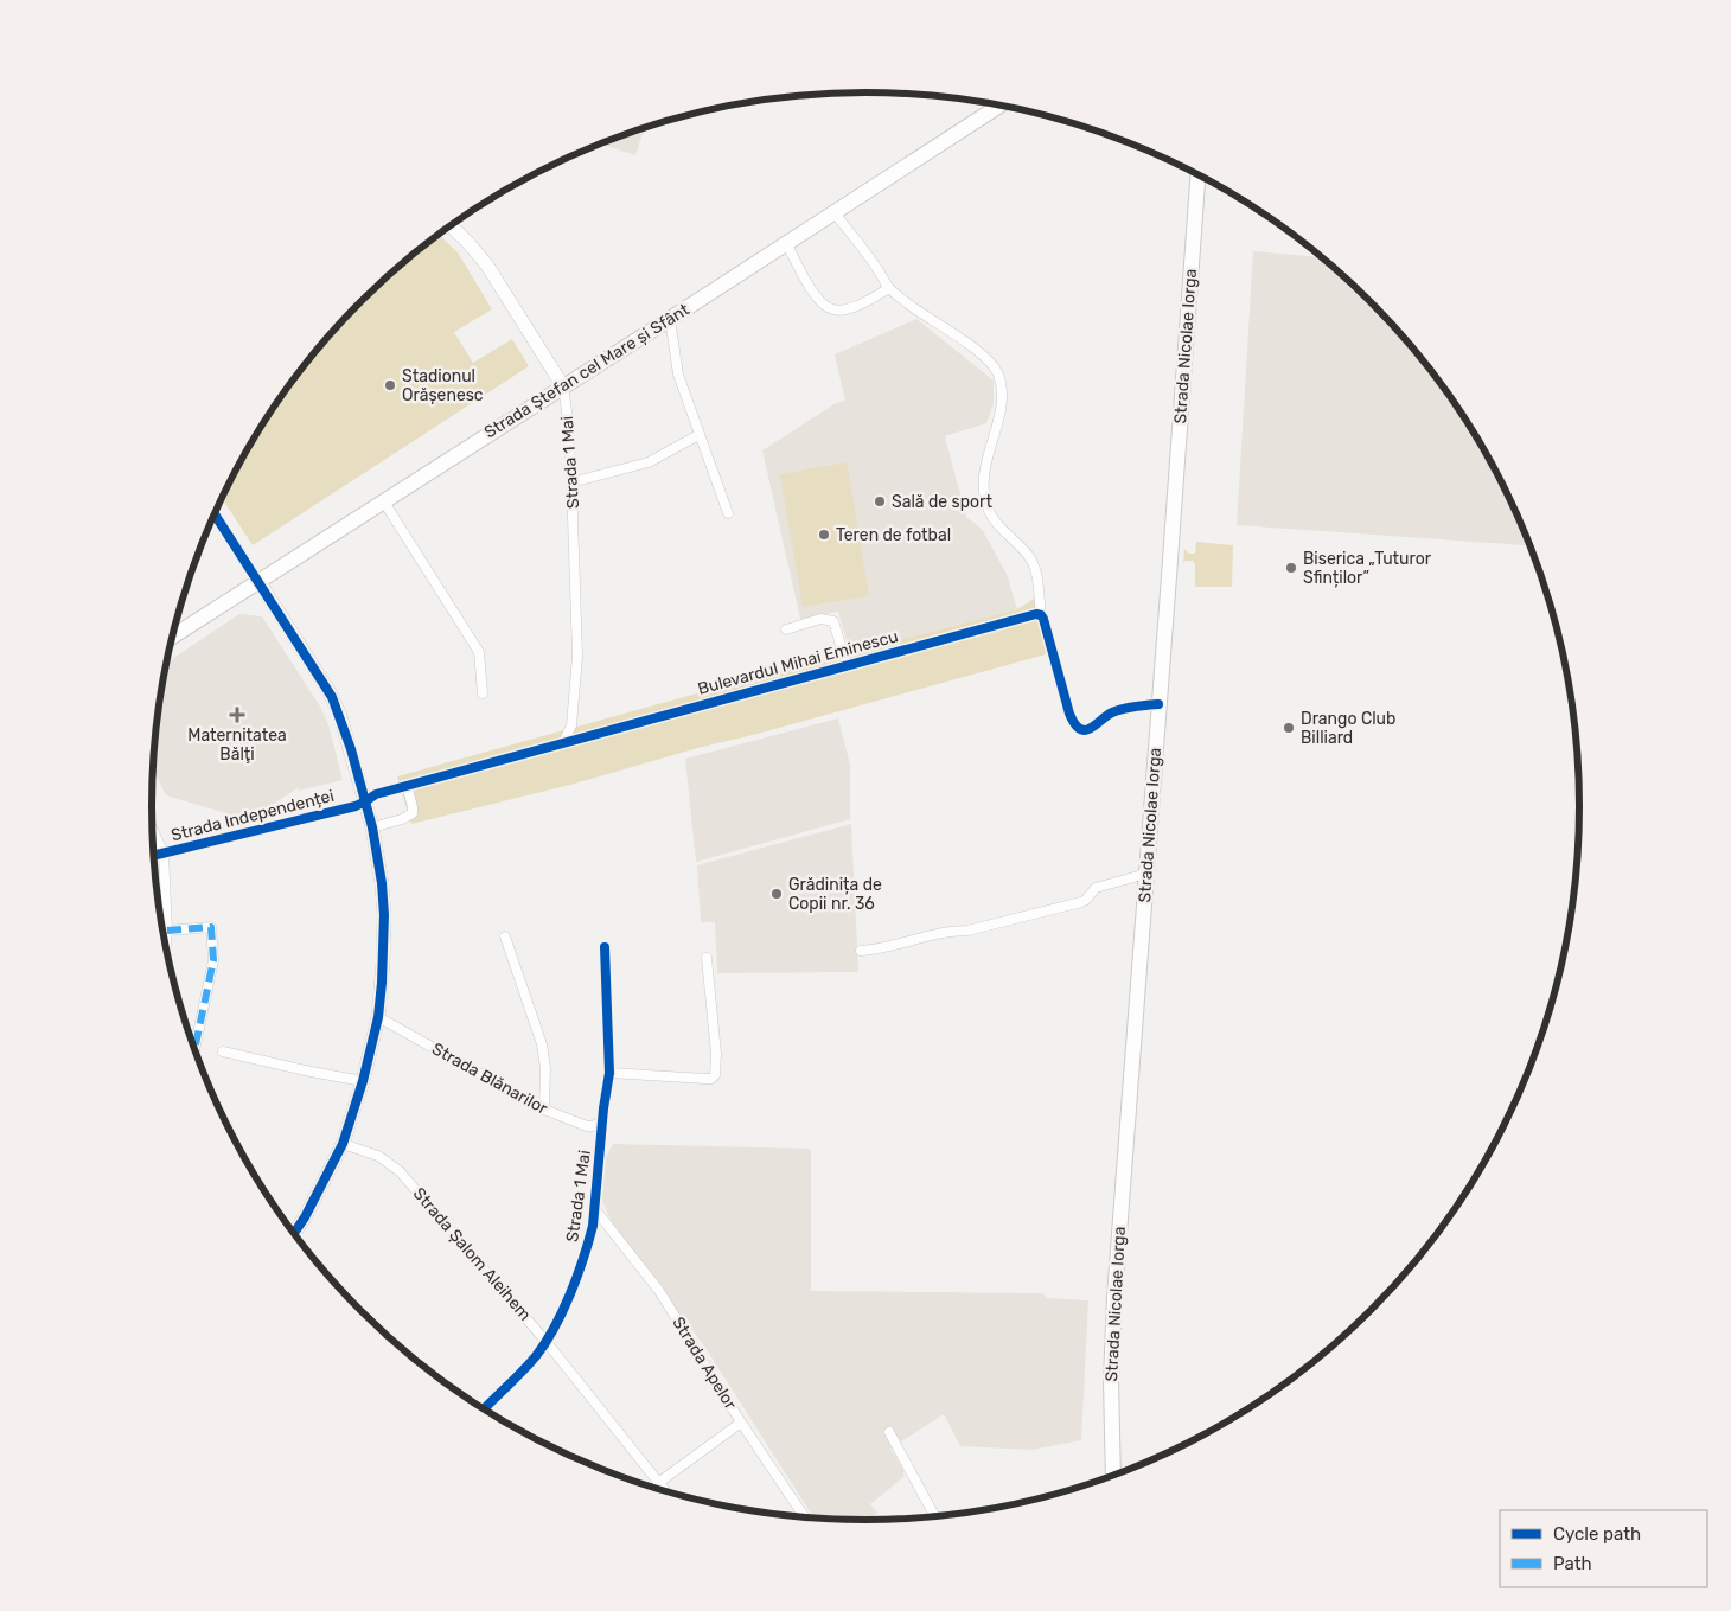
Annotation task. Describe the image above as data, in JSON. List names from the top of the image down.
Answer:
{
  "streets": {
    "main road": ["Strada Nicolae Iorga", "Strada Ștefan cel Mare și Sfânt"],
    "street": [
      "Strada 1 Mai",
      "Bulevardul Mihai Eminescu",
      "Strada Independenței",
      "Strada Blănarilor",
      "Strada Șalom Aleihem",
      "Strada Apelor"
    ]
  },
  "crossings": [
    ["Strada Ștefan cel Mare și Sfânt", "Strada 1 Mai"],
    ["Strada 1 Mai", "Bulevardul Mihai Eminescu"],
    ["Strada 1 Mai", "Strada Blănarilor"],
    ["Strada 1 Mai", "Strada Șalom Aleihem"],
    ["Strada 1 Mai", "Strada Apelor"],
    ["Bulevardul Mihai Eminescu", "Strada Independenței"]
  ],
  "places": {
    "other": [
      "Stadionul Orășenesc",
      "Sală de sport",
      "Teren de fotbal",
      "Biserica „Tuturor Sfinților”",
      "Drango Club Billiard",
      "Grădinița de Copii nr. 36"
    ],
    "health": ["Maternitatea Bălţi"]
  },
  "legend": ["Cycle path", "Path"]
}
